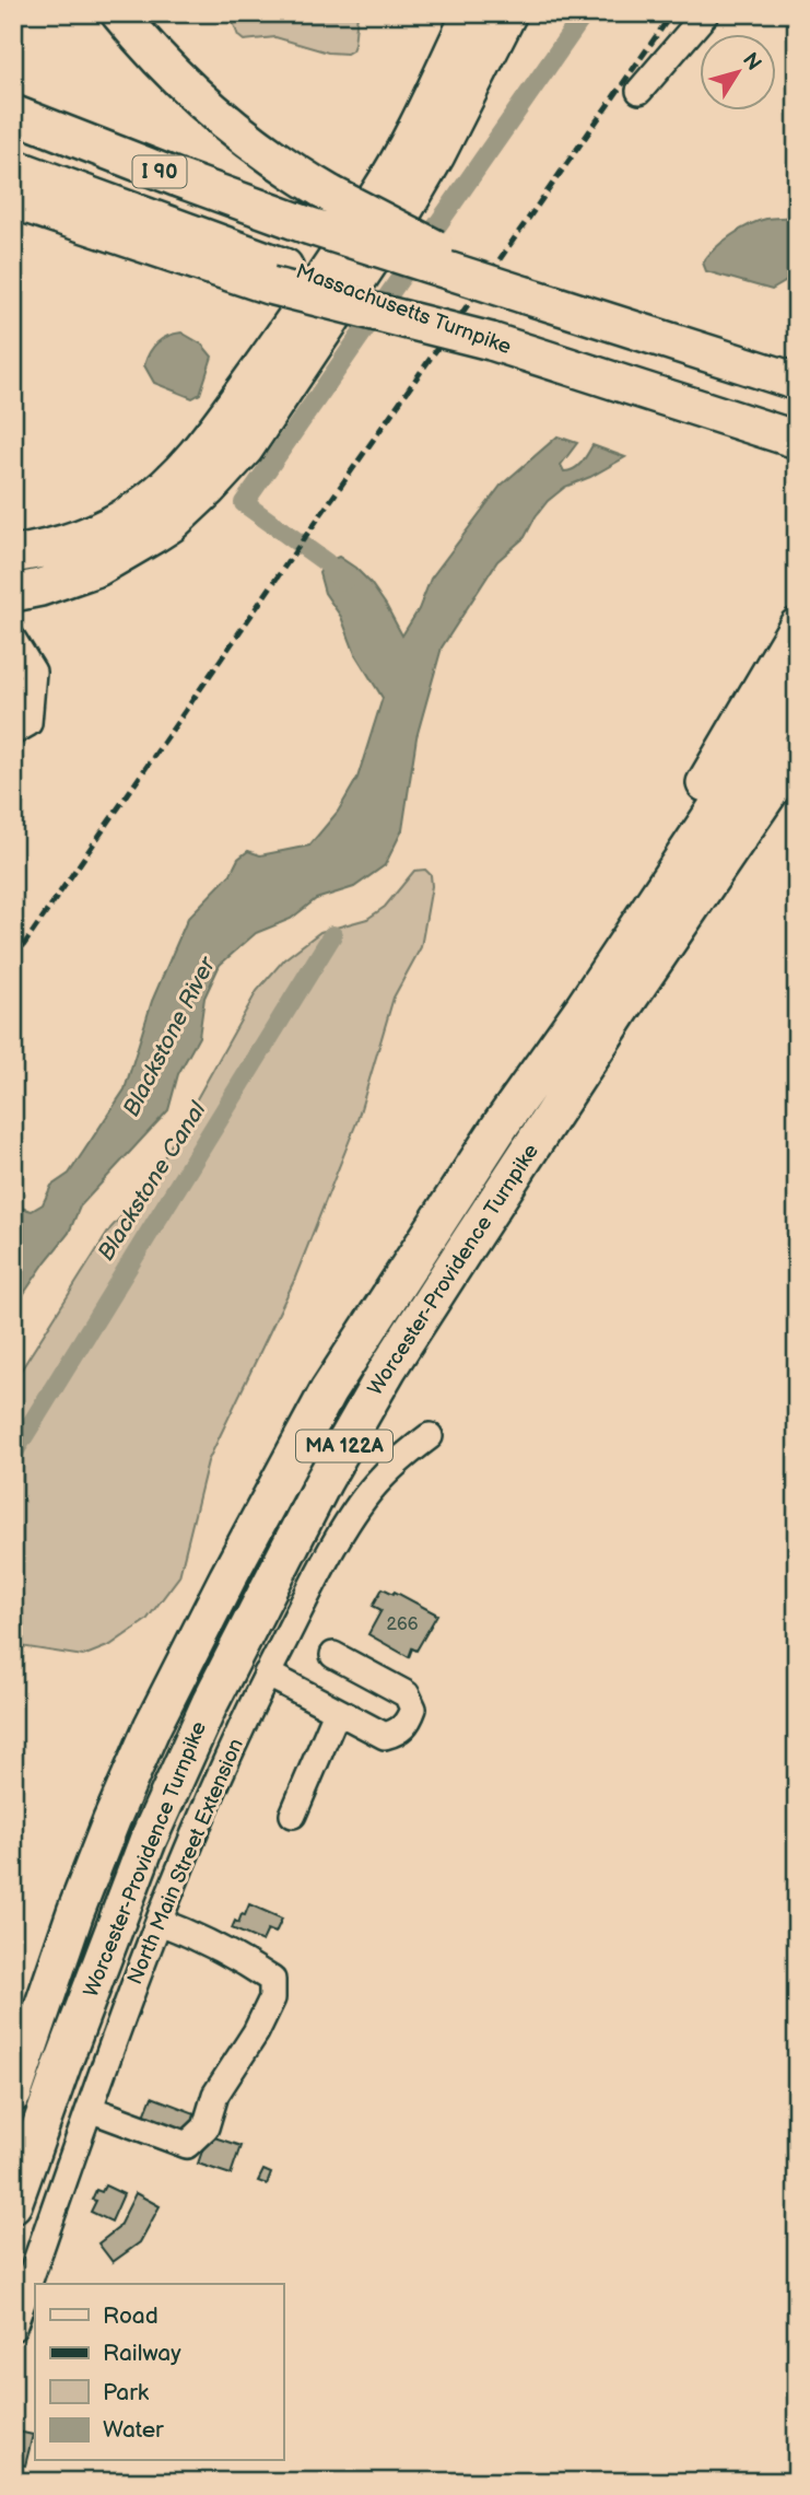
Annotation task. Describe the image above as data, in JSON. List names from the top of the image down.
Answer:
{
  "streets": {
    "highway": [
      "I 90",
      "Massachusetts Turnpike",
      "Worcester-Providence Turnpike",
      "MA 122A"
    ],
    "street": ["North Main Street Extension"]
  },
  "water": ["Blackstone River", "Blackstone Canal"],
  "house_numbers": ["266"],
  "legend": [
    "Road",
    "Railway",
    "Park",
    "Water"
  ],
  "north": "top right"
}
